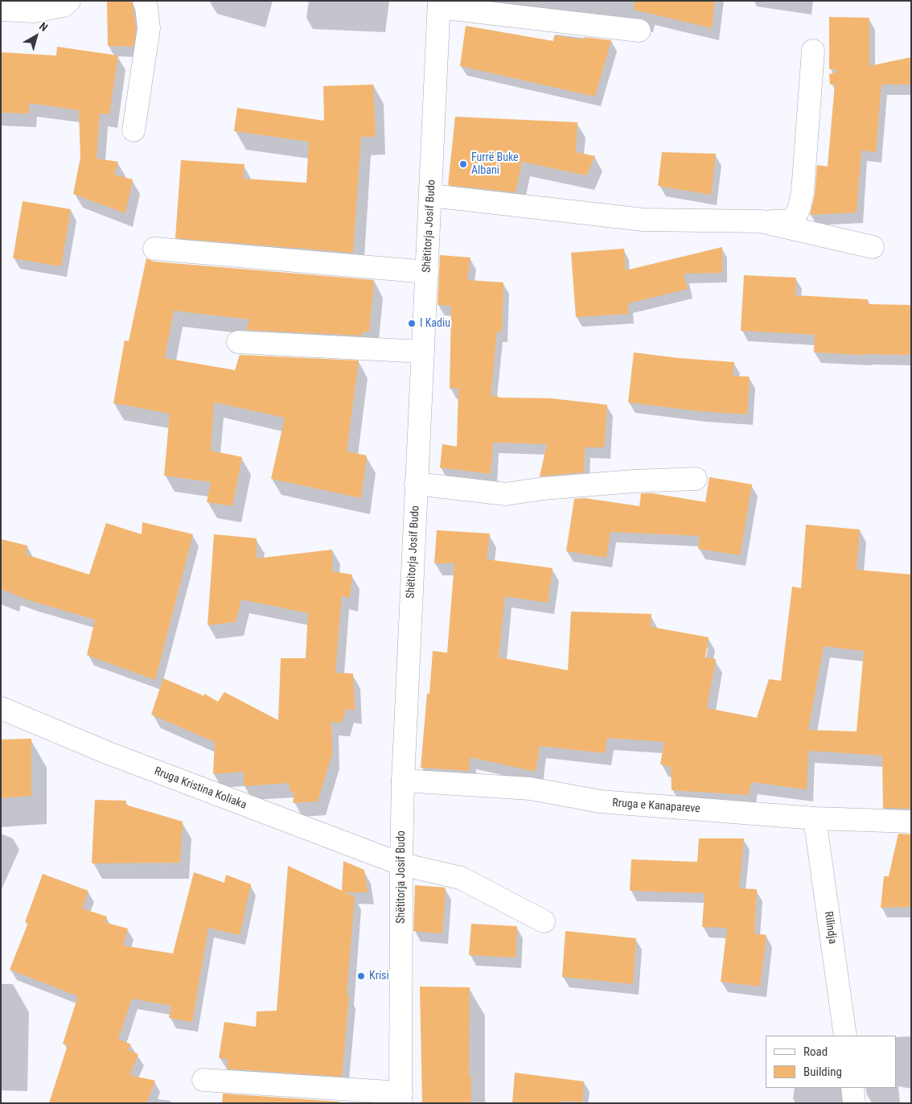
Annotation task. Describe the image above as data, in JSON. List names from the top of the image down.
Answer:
{
  "streets": {
    "street": [
      "Shëtitorja Josif Budo",
      "Rruga Kristina Koliaka",
      "Rruga e Kanapareve",
      "Rilindja"
    ]
  },
  "crossings": [
    ["Shëtitorja Josif Budo", "Rruga Kristina Koliaka"],
    ["Shëtitorja Josif Budo", "Rruga e Kanapareve"],
    ["Rruga e Kanapareve", "Rilindja"]
  ],
  "places": ["Furrë Buke Albani", "I Kadiu", "Krisi"],
  "legend": ["Road", "Building"],
  "north": "top right"
}
